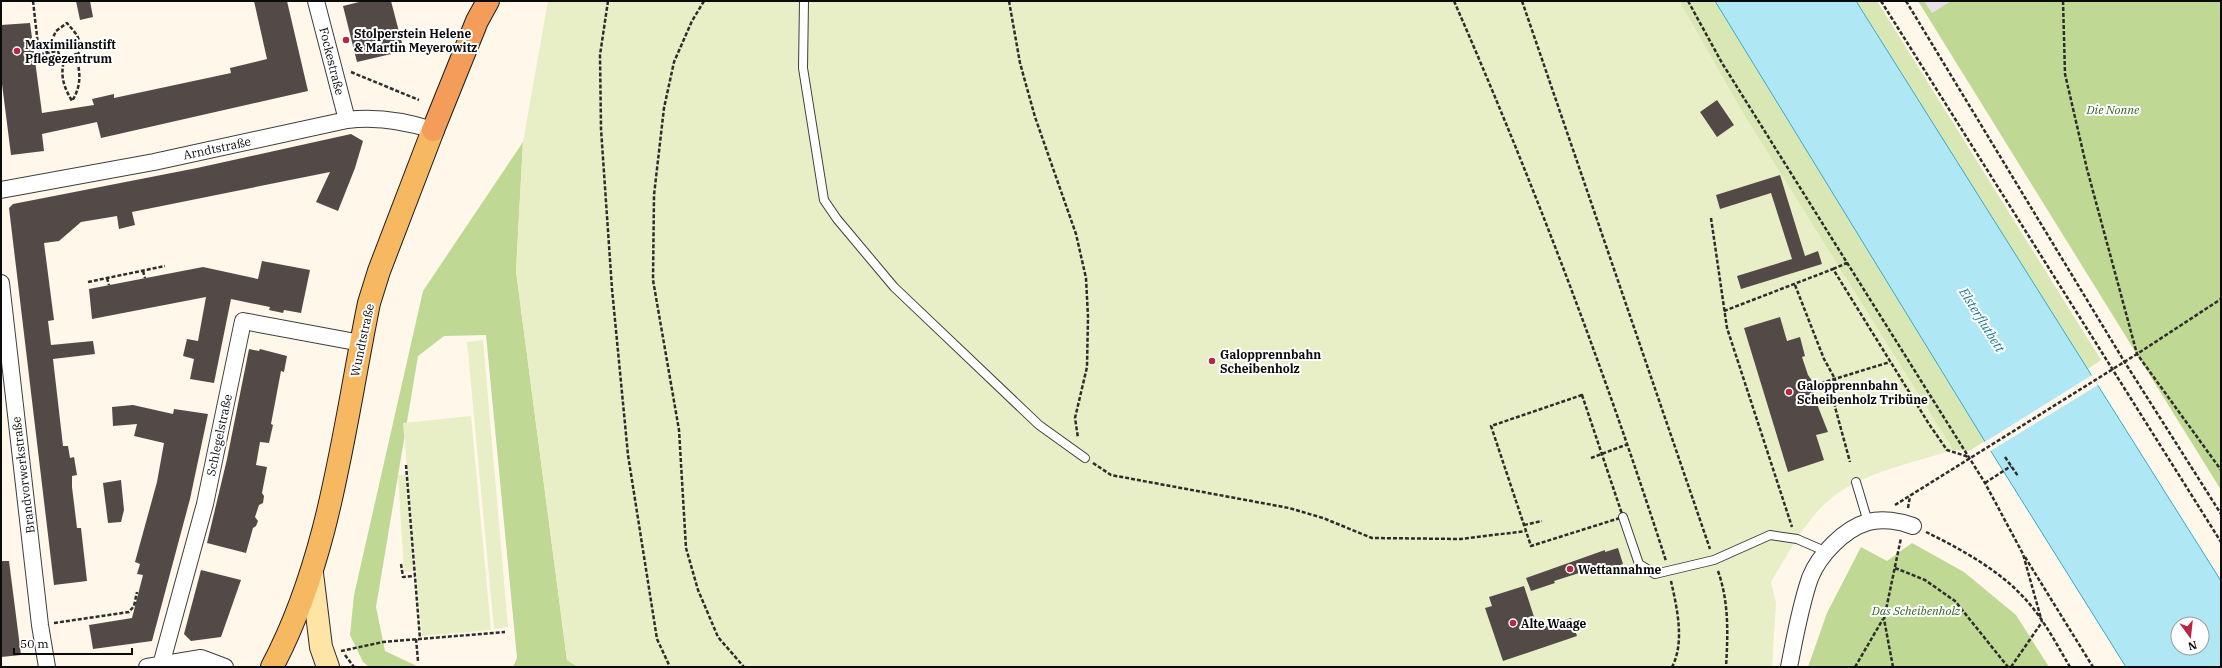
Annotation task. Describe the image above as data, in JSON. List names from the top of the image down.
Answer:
{
  "streets": {
    "highway": ["Wundtstraße"],
    "street": [
      "Fockestraße",
      "Arndtstraße",
      "Schlegelstraße",
      "Brandvorwerkstraße"
    ]
  },
  "crossings": [
    ["Fockestraße", "Arndtstraße"],
    ["Arndtstraße", "Wundtstraße"],
    ["Wundtstraße", "Schlegelstraße"]
  ],
  "water": ["Elsterflutbett"],
  "parks": ["Die Nonne", "Das Scheibenholz"],
  "places": [
    "Stolperstein Helene & Martin Meyerowitz",
    "Maximilianstift Pflegezentrum",
    "Galopprennbahn Scheibenholz",
    "Galopprennbahn Scheibenholz Tribüne",
    "Wettannahme",
    "Alte Waage"
  ],
  "scale_bar": "50 m",
  "north": "bottom"
}
